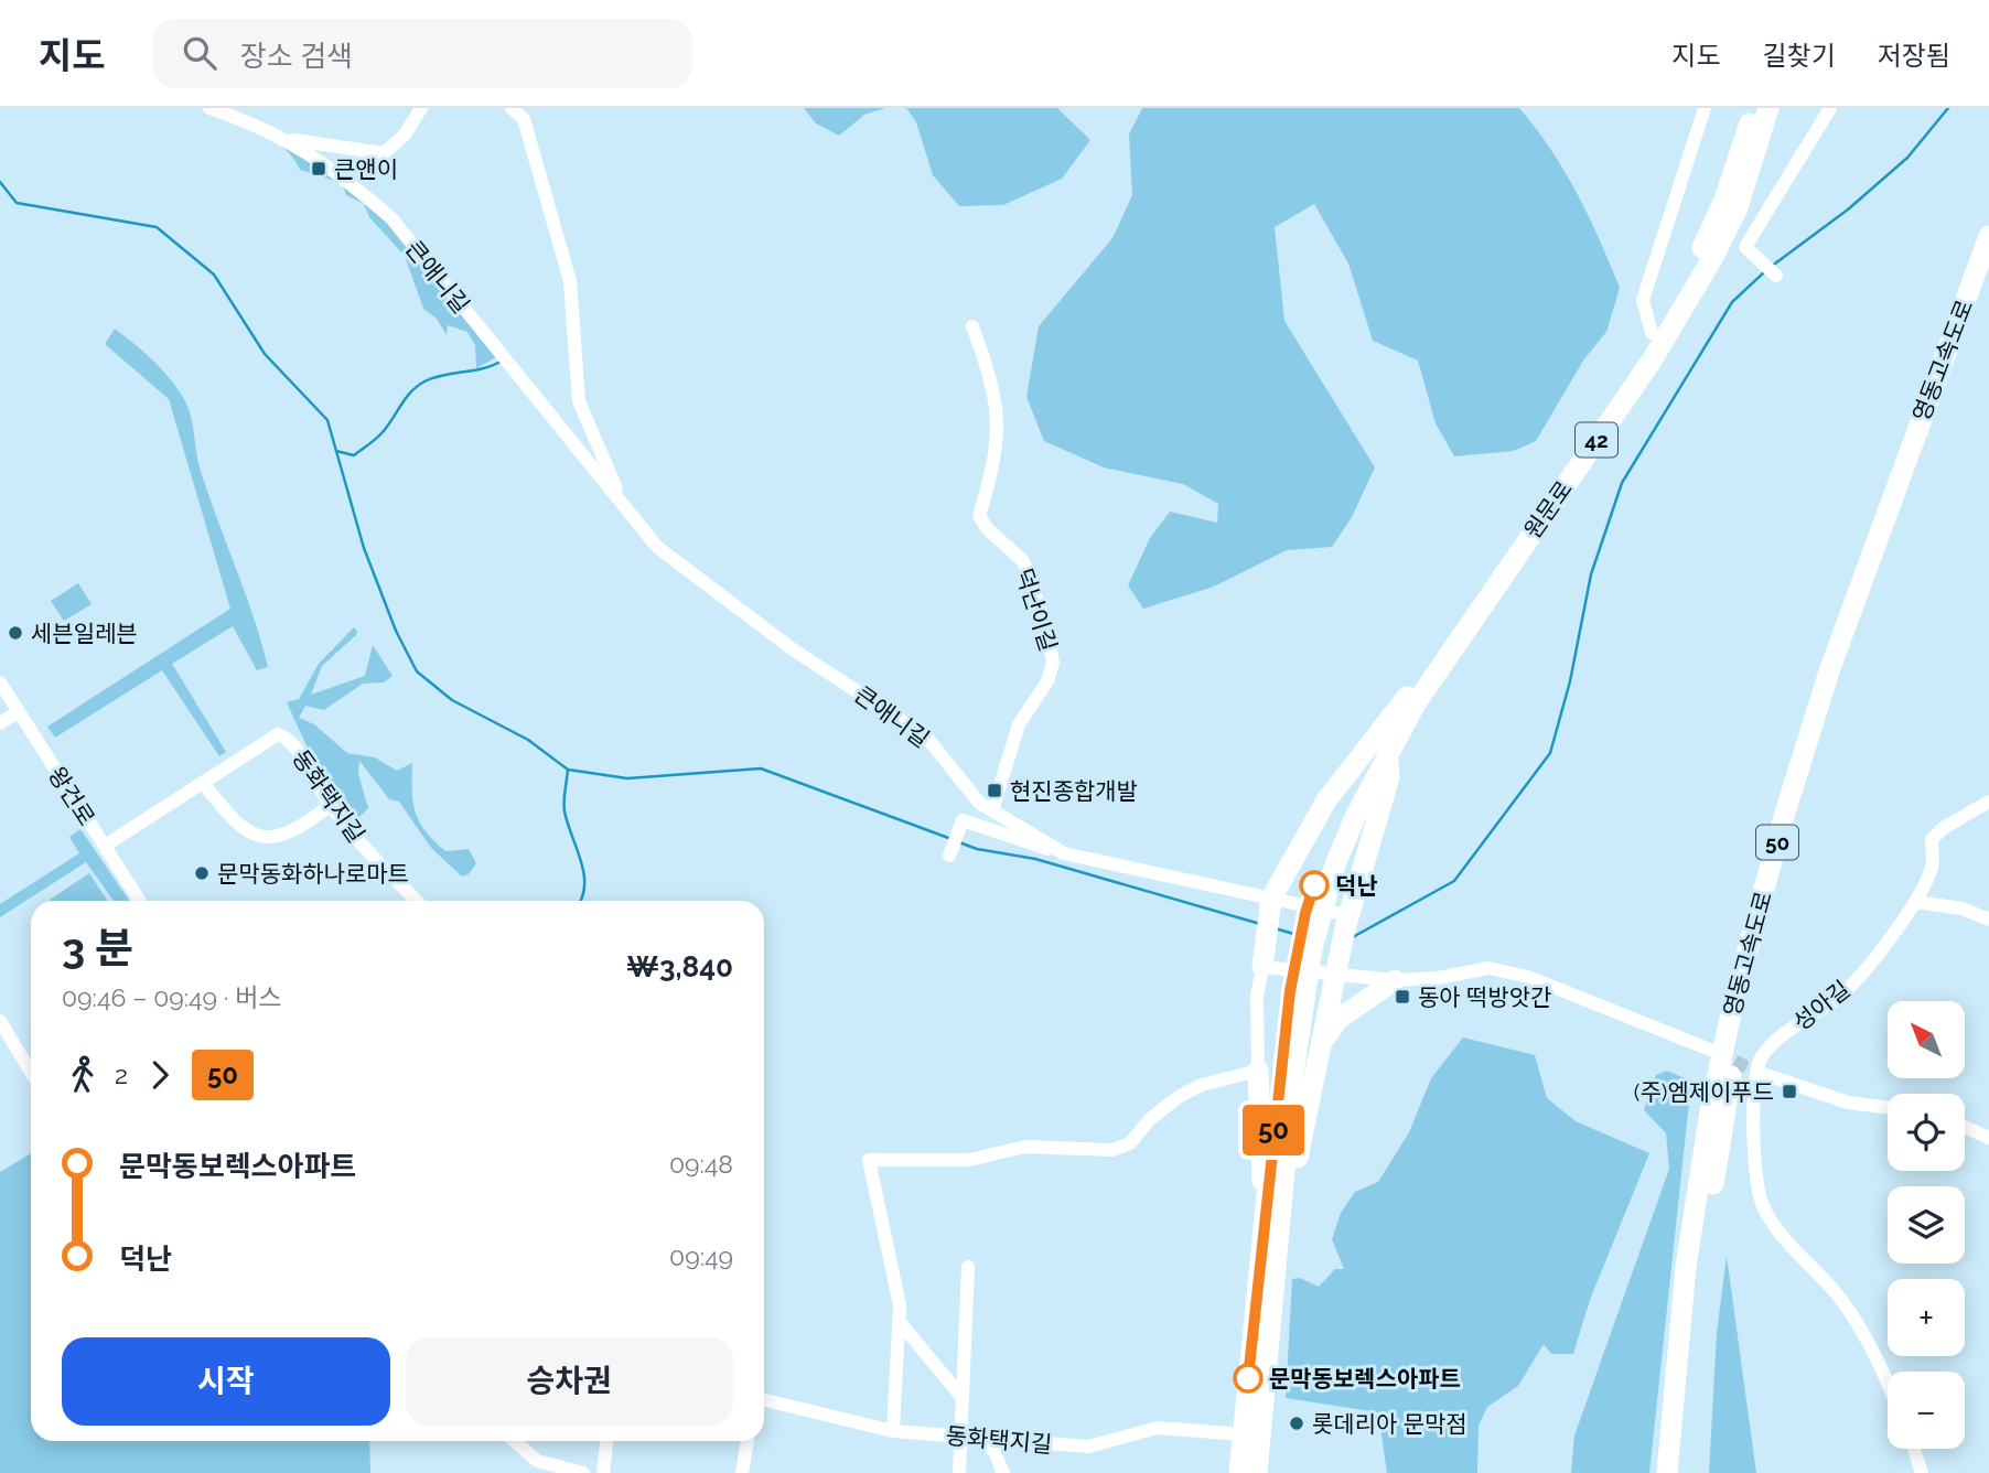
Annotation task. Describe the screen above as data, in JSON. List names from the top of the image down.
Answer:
{
  "streets": {
    "highway": [
      "영동고속도로",
      "42",
      "원문로",
      "50"
    ],
    "street": [
      "큰애니길",
      "덕난이길",
      "왕건로",
      "동화택지길",
      "성아길"
    ]
  },
  "crossings": [
    ["큰애니길", "덕난이길"],
    ["42", "원문로"],
    ["42", "동화택지길"],
    ["왕건로", "동화택지길"]
  ],
  "places": {
    "transit": [
      "큰앤이",
      "현진종합개발",
      "동아 떡방앗간",
      "(주)엠제이푸드"
    ],
    "other": [
      "세븐일레븐",
      "문막동화하나로마트",
      "덕난",
      "문막동보렉스아파트",
      "롯데리아 문막점"
    ]
  },
  "lines": ["bus line 50"],
  "north": "top left",
  "page": {
    "header": "지도",
    "search": "장소 검색",
    "nav": ["지도", "길찾기", "저장됨"],
    "on_map": "50",
    "heading": ["3 분", "09:46 – 09:49 · 버스", "₩3,840"],
    "map_buttons": ["+", "−"],
    "legs": ["2", "50"],
    "list": [
      {
        "name": "문막동보렉스아파트",
        "value": "09:48"
      },
      {
        "name": "덕난",
        "value": "09:49"
      }
    ],
    "buttons": ["시작", "승차권"]
  }
}
